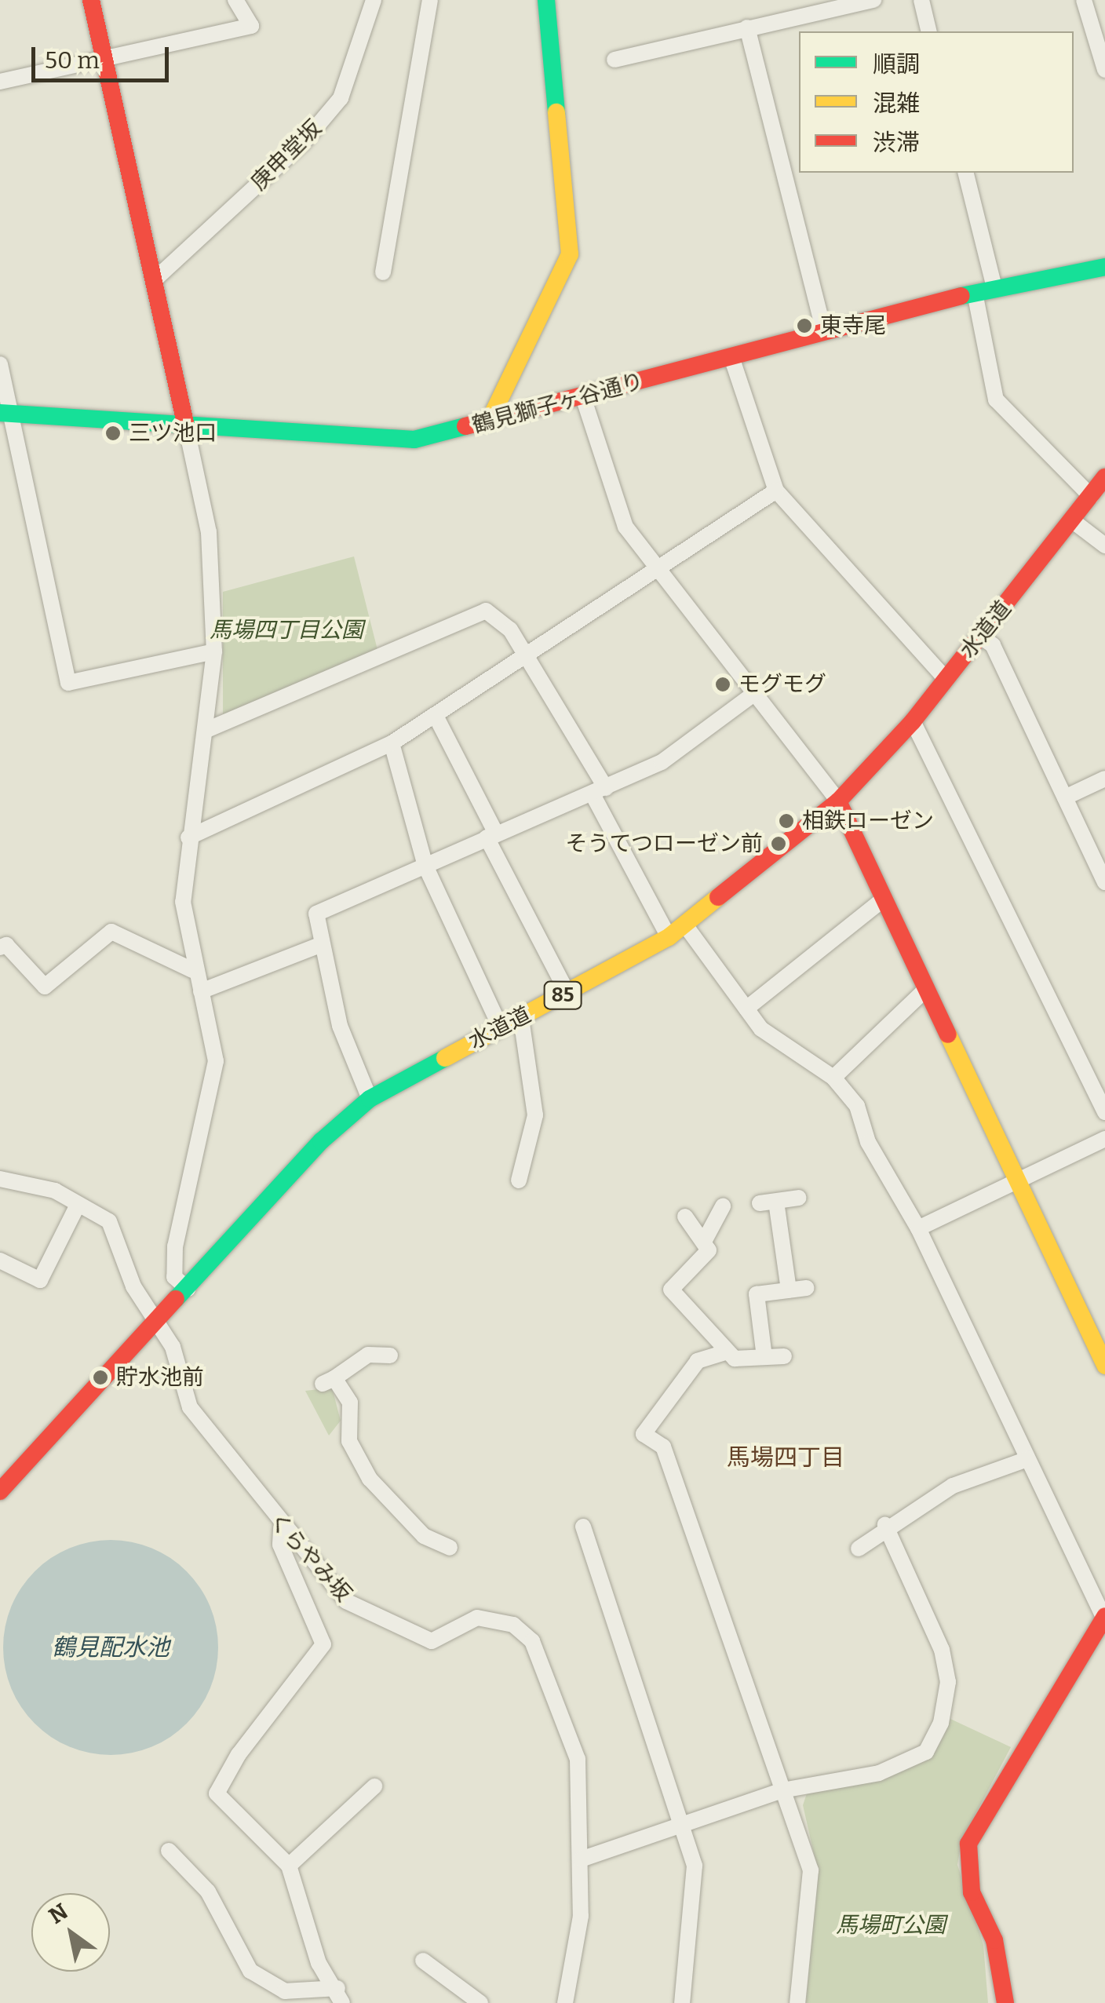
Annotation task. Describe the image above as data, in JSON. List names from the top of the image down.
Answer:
{
  "streets": {
    "street": [
      "庚申堂坂",
      "鶴見獅子ヶ谷通り",
      "水道道",
      "85",
      "くらやみ坂"
    ]
  },
  "crossings": [
    ["水道道", "くらやみ坂"]
  ],
  "districts": ["馬場四丁目"],
  "water": ["鶴見配水池"],
  "parks": ["馬場四丁目公園", "馬場町公園"],
  "places": [
    "東寺尾",
    "三ツ池口",
    "モグモグ",
    "相鉄ローゼン",
    "そうてつローゼン前",
    "貯水池前"
  ],
  "legend": ["順調", "混雑", "渋滞"],
  "scale_bar": "50 m",
  "north": "top left"
}
